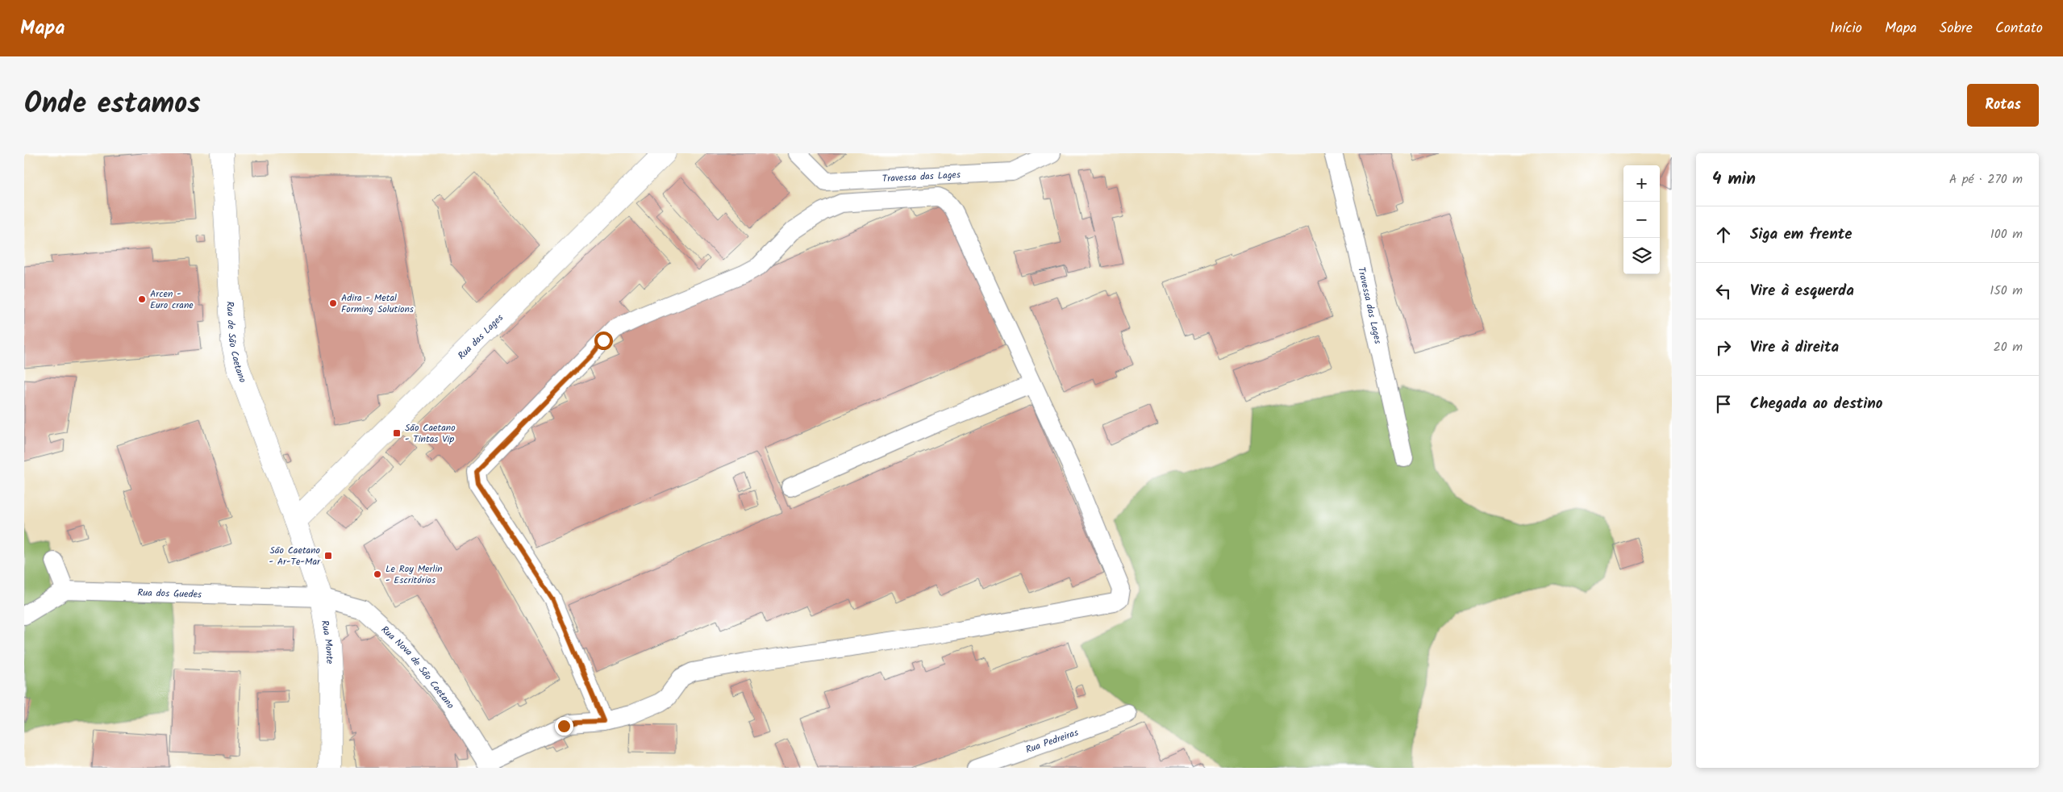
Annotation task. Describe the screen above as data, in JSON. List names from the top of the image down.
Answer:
{
  "streets": {
    "main road": ["Rua das Lages", "Rua de São Caetano", "Rua Monte"],
    "street": [
      "Travessa das Lages",
      "Rua dos Guedes",
      "Rua Nova de São Caetano",
      "Rua Pedreiras"
    ]
  },
  "crossings": [
    ["Rua das Lages", "Rua de São Caetano"],
    ["Rua das Lages", "Rua Monte"],
    ["Rua de São Caetano", "Rua Monte"],
    ["Rua dos Guedes", "Rua Monte"],
    ["Rua dos Guedes", "Rua Nova de São Caetano"],
    ["Rua Monte", "Rua Nova de São Caetano"]
  ],
  "places": {
    "other": ["Arcen - Euro crane", "Adira - Metal Forming Solutions", "Le Roy Merlin - Escritórios"],
    "transit": ["São Caetano - Tintas Vip", "São Caetano - Ar-Te-Mar"]
  },
  "page": {
    "header": "Mapa",
    "nav": [
      "Início",
      "Mapa",
      "Sobre",
      "Contato"
    ],
    "title": "Onde estamos",
    "buttons": "Rotas",
    "heading": ["4 min", "A pé · 270 m"],
    "map_buttons": ["+", "−"],
    "list": [
      ["Siga em frente", "100 m"],
      ["Vire à esquerda", "150 m"],
      ["Vire à direita", "20 m"],
      "Chegada ao destino"
    ]
  }
}
